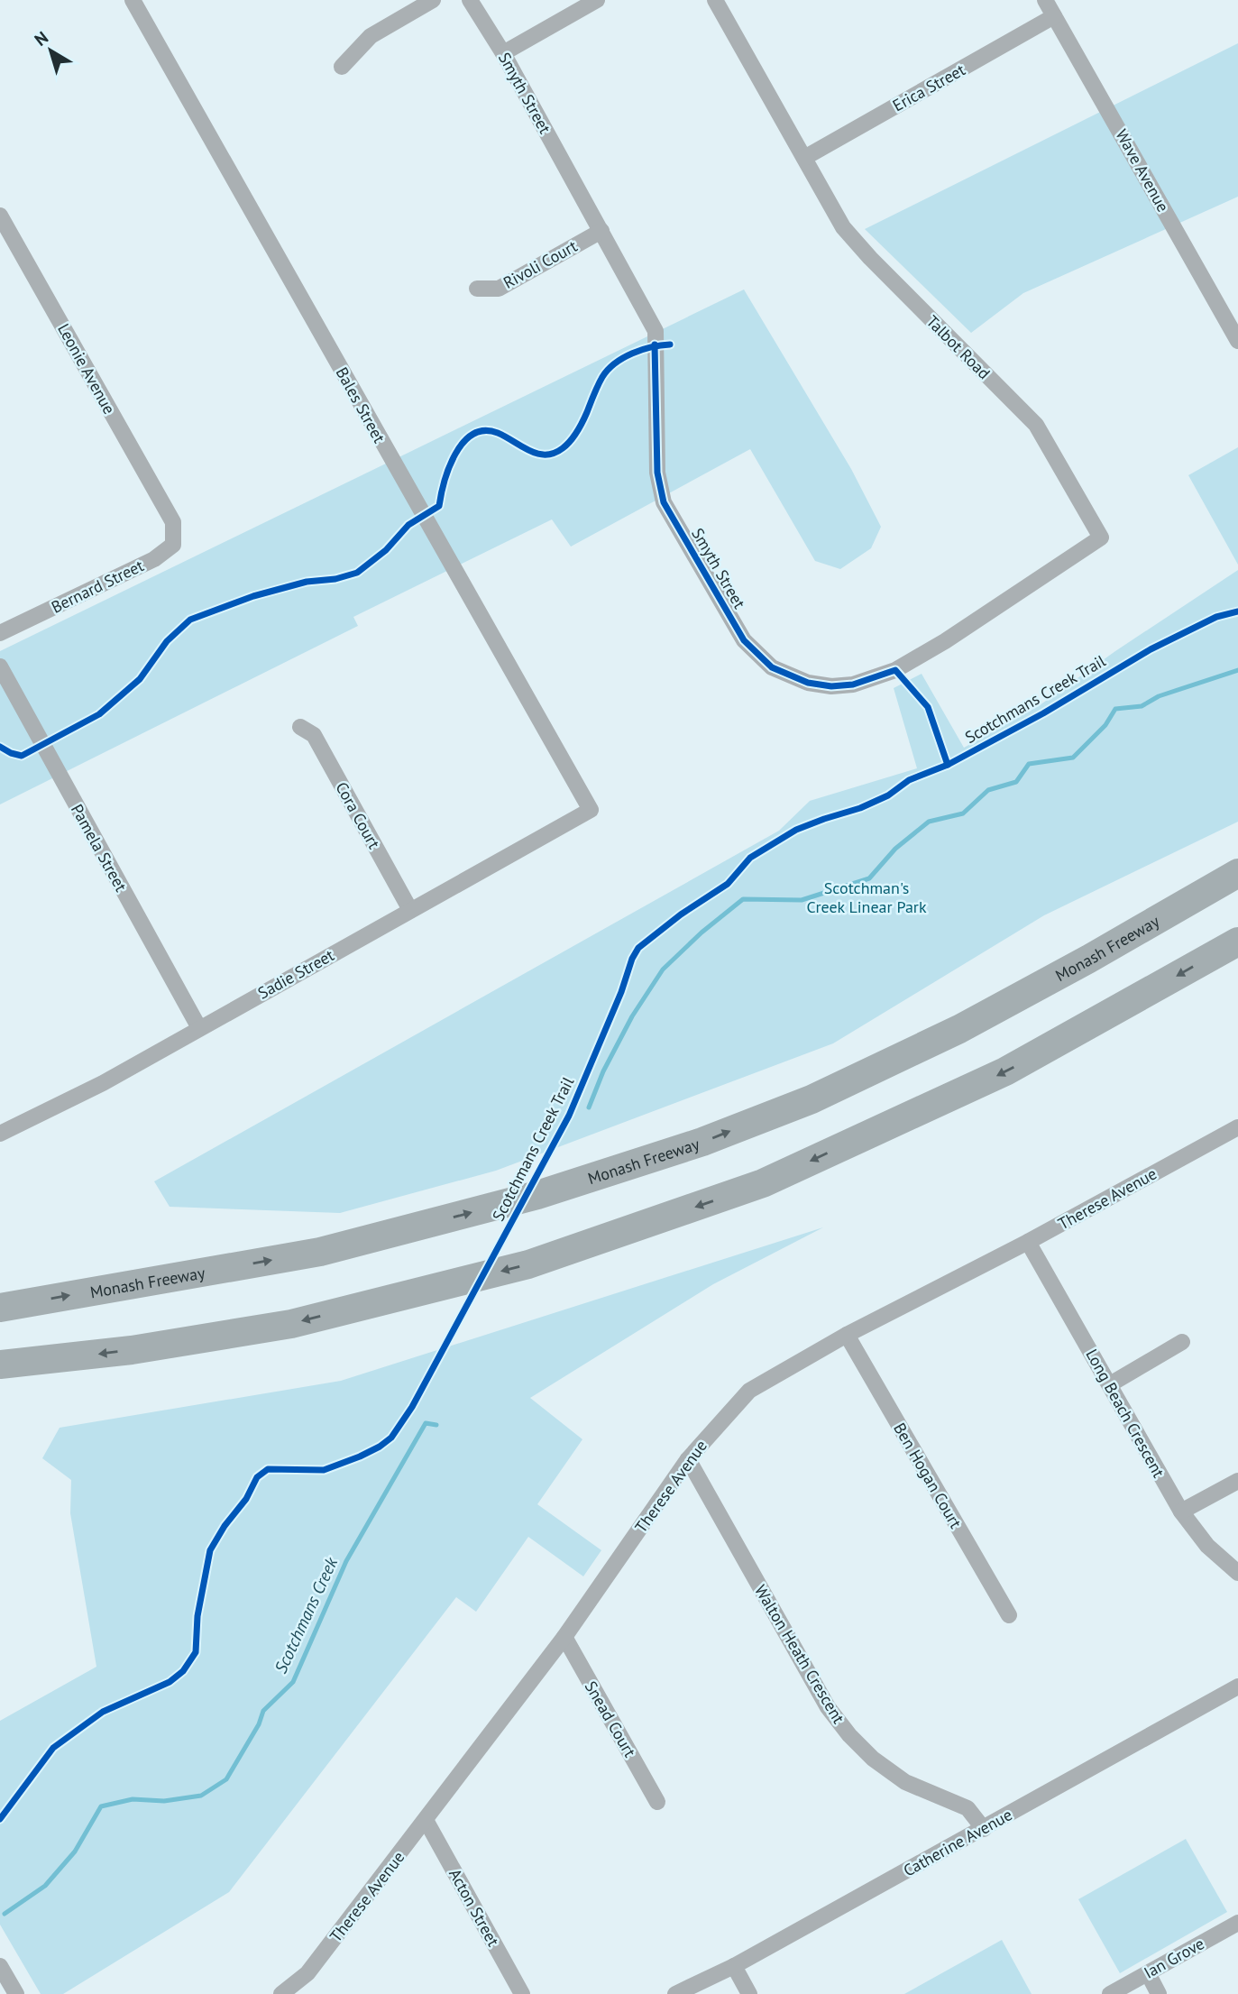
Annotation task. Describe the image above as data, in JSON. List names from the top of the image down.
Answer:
{
  "streets": {
    "highway": ["Monash Freeway"],
    "street": [
      "Erica Street",
      "Smyth Street",
      "Wave Avenue",
      "Rivoli Court",
      "Talbot Road",
      "Leonie Avenue",
      "Bales Street",
      "Bernard Street",
      "Cora Court",
      "Pamela Street",
      "Sadie Street",
      "Therese Avenue",
      "Long Beach Crescent",
      "Ben Hogan Court",
      "Walton Heath Crescent",
      "Snead Court",
      "Catherine Avenue",
      "Acton Street",
      "Ian Grove"
    ],
    "cycle path": ["Scotchmans Creek Trail"]
  },
  "crossings": [
    ["Erica Street", "Wave Avenue"],
    ["Erica Street", "Talbot Road"],
    ["Smyth Street", "Rivoli Court"],
    ["Smyth Street", "Talbot Road"],
    ["Leonie Avenue", "Bernard Street"],
    ["Bales Street", "Sadie Street"],
    ["Cora Court", "Sadie Street"],
    ["Pamela Street", "Sadie Street"],
    ["Therese Avenue", "Long Beach Crescent"],
    ["Therese Avenue", "Ben Hogan Court"],
    ["Therese Avenue", "Walton Heath Crescent"],
    ["Therese Avenue", "Snead Court"],
    ["Therese Avenue", "Acton Street"],
    ["Walton Heath Crescent", "Catherine Avenue"]
  ],
  "water": ["Scotchmans Creek"],
  "parks": ["Scotchman's Creek Linear Park"],
  "north": "top left"
}
